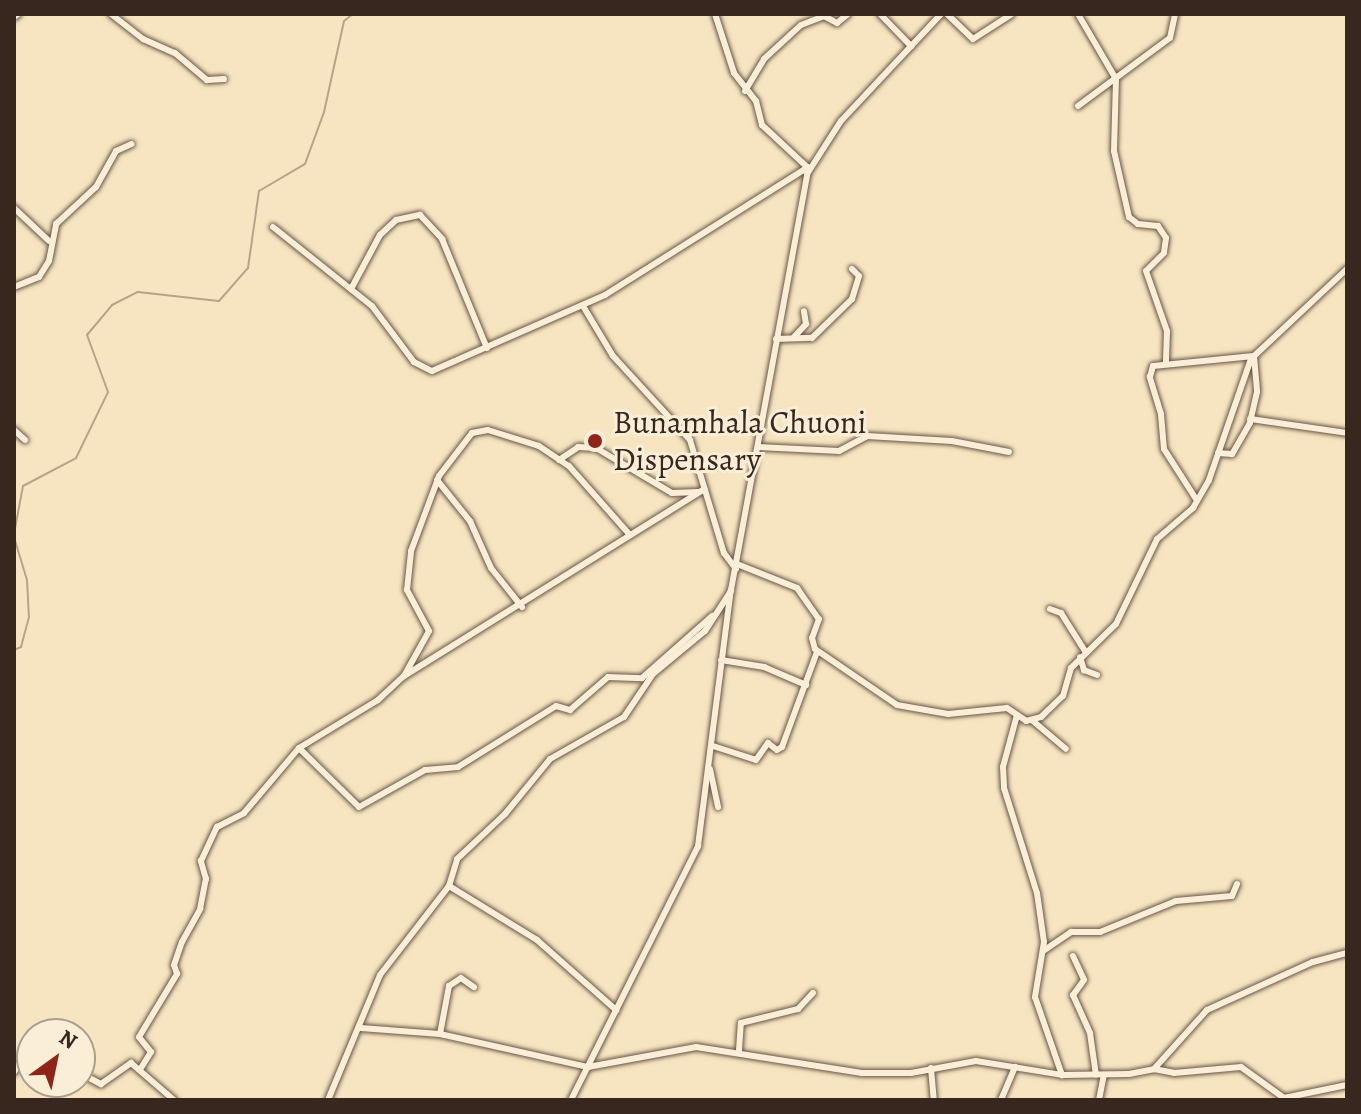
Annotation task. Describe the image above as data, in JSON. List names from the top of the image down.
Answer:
{
  "places": ["Bunamhala Chuoni Dispensary"],
  "north": "top right"
}
